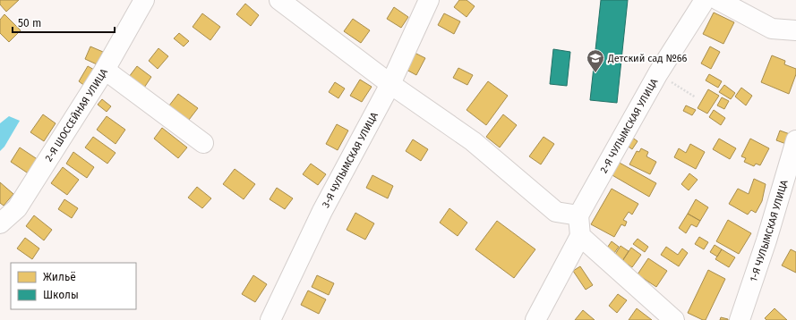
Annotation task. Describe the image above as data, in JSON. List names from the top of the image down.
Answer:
{
  "streets": {
    "street": [
      "2-Я ШОССЕЙНАЯ УЛИЦА",
      "2-Я ЧУЛЫМСКАЯ УЛИЦА",
      "3-Я ЧУЛЫМСКАЯ УЛИЦА",
      "1-Я ЧУЛЫМСКАЯ УЛИЦА"
    ]
  },
  "places": {
    "school or university": ["Детский сад №66"]
  },
  "legend": ["Жильё", "Школы"],
  "scale_bar": "50 m"
}
